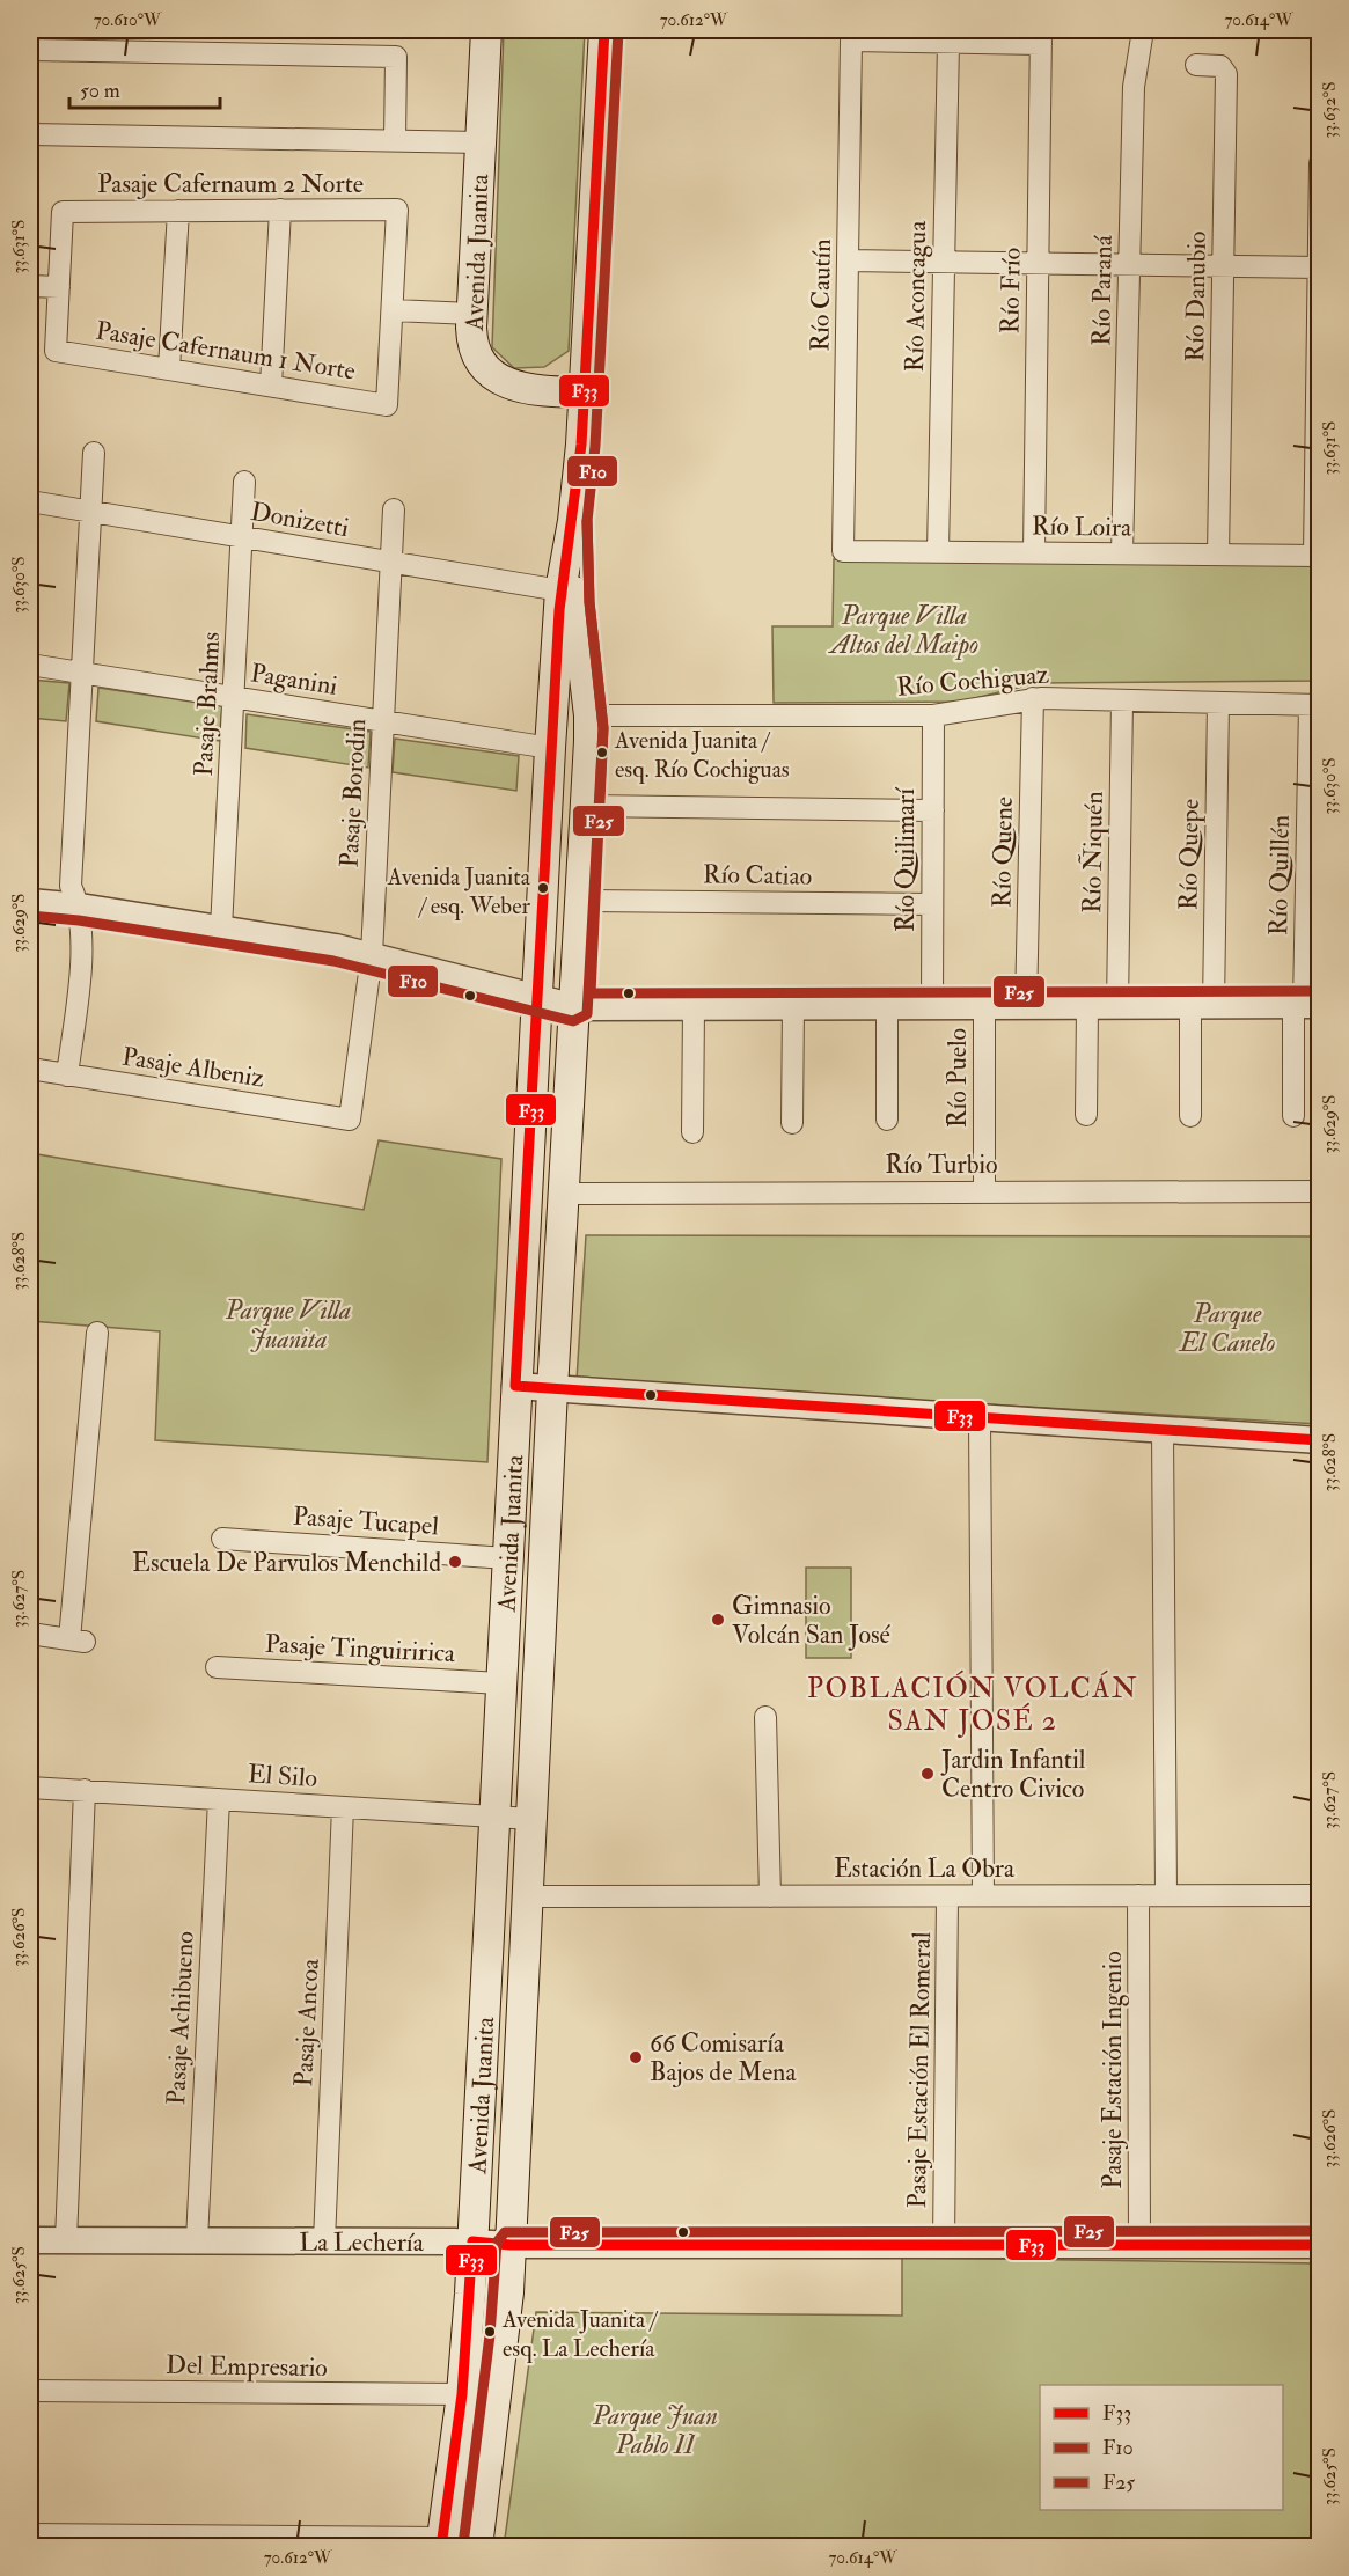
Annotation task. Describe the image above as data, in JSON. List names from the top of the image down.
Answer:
{
  "streets": {
    "main road": ["Avenida Juanita"],
    "street": [
      "Pasaje Cafernaum 2 Norte",
      "Río Frío",
      "Río Paraná",
      "Río Cautín",
      "Río Aconcagua",
      "Río Danubio",
      "Pasaje Cafernaum 1 Norte",
      "Donizetti",
      "Río Loira",
      "Paganini",
      "Río Cochiguaz",
      "Pasaje Brahms",
      "Pasaje Borodin",
      "Río Quene",
      "Río Ñiquén",
      "Río Quepe",
      "Río Quilimarí",
      "Río Catiao",
      "Río Quillén",
      "Pasaje Albeniz",
      "Río Puelo",
      "Río Turbio",
      "Pasaje Tucapel",
      "Pasaje Tinguiririca",
      "El Silo",
      "Estación La Obra",
      "Pasaje Achibueno",
      "Pasaje Ancoa",
      "Pasaje Estación El Romeral",
      "Pasaje Estación Ingenio",
      "La Lechería",
      "Del Empresario"
    ]
  },
  "crossings": [
    ["Pasaje Cafernaum 2 Norte", "Pasaje Cafernaum 1 Norte"],
    ["Avenida Juanita", "Donizetti"],
    ["Avenida Juanita", "Paganini"],
    ["Avenida Juanita", "Río Cochiguaz"],
    ["Avenida Juanita", "Río Catiao"],
    ["Avenida Juanita", "Río Turbio"],
    ["Avenida Juanita", "Pasaje Tucapel"],
    ["Avenida Juanita", "Pasaje Tinguiririca"],
    ["Avenida Juanita", "El Silo"],
    ["Avenida Juanita", "Estación La Obra"],
    ["Avenida Juanita", "La Lechería"],
    ["Avenida Juanita", "Del Empresario"],
    ["Río Frío", "Río Loira"],
    ["Río Paraná", "Río Loira"],
    ["Río Cautín", "Río Aconcagua"],
    ["Río Cautín", "Río Loira"],
    ["Río Aconcagua", "Río Loira"],
    ["Río Danubio", "Río Loira"],
    ["Donizetti", "Pasaje Brahms"],
    ["Donizetti", "Pasaje Borodin"],
    ["Paganini", "Pasaje Brahms"],
    ["Paganini", "Pasaje Borodin"],
    ["Río Cochiguaz", "Río Quene"],
    ["Río Cochiguaz", "Río Ñiquén"],
    ["Río Cochiguaz", "Río Quepe"],
    ["Río Cochiguaz", "Río Quilimarí"],
    ["Río Cochiguaz", "Río Quillén"],
    ["Pasaje Borodin", "Pasaje Albeniz"],
    ["Río Quilimarí", "Río Catiao"],
    ["Río Puelo", "Río Turbio"],
    ["El Silo", "Pasaje Achibueno"],
    ["El Silo", "Pasaje Ancoa"],
    ["Estación La Obra", "Pasaje Estación El Romeral"],
    ["Estación La Obra", "Pasaje Estación Ingenio"],
    ["Pasaje Achibueno", "La Lechería"],
    ["Pasaje Ancoa", "La Lechería"],
    ["Pasaje Estación El Romeral", "La Lechería"],
    ["Pasaje Estación Ingenio", "La Lechería"]
  ],
  "districts": ["POBLACIÓN VOLCÁN SAN JOSÉ 2"],
  "parks": [
    "Parque Villa Altos del Maipo",
    "Parque Villa Juanita",
    "Parque El Canelo",
    "Parque Juan Pablo II"
  ],
  "places": [
    "Avenida Juanita / esq. Río Cochiguas",
    "Avenida Juanita / esq. Weber",
    "Escuela De Parvulos Menchild",
    "Gimnasio Volcán San José",
    "Jardin Infantil Centro Civico",
    "66 Comisaría Bajos de Mena",
    "Avenida Juanita / esq. La Lechería"
  ],
  "lines": ["transit line F33", "transit line F10", "transit line F25"],
  "legend": ["F33", "F10", "F25"],
  "scale_bar": "50 m",
  "coordinates": [
    "70.610°W",
    "70.612°W",
    "70.614°W",
    "33.632°S",
    "33.631°S",
    "33.630°S",
    "33.629°S",
    "33.628°S",
    "33.627°S",
    "33.626°S",
    "33.625°S"
  ]
}
